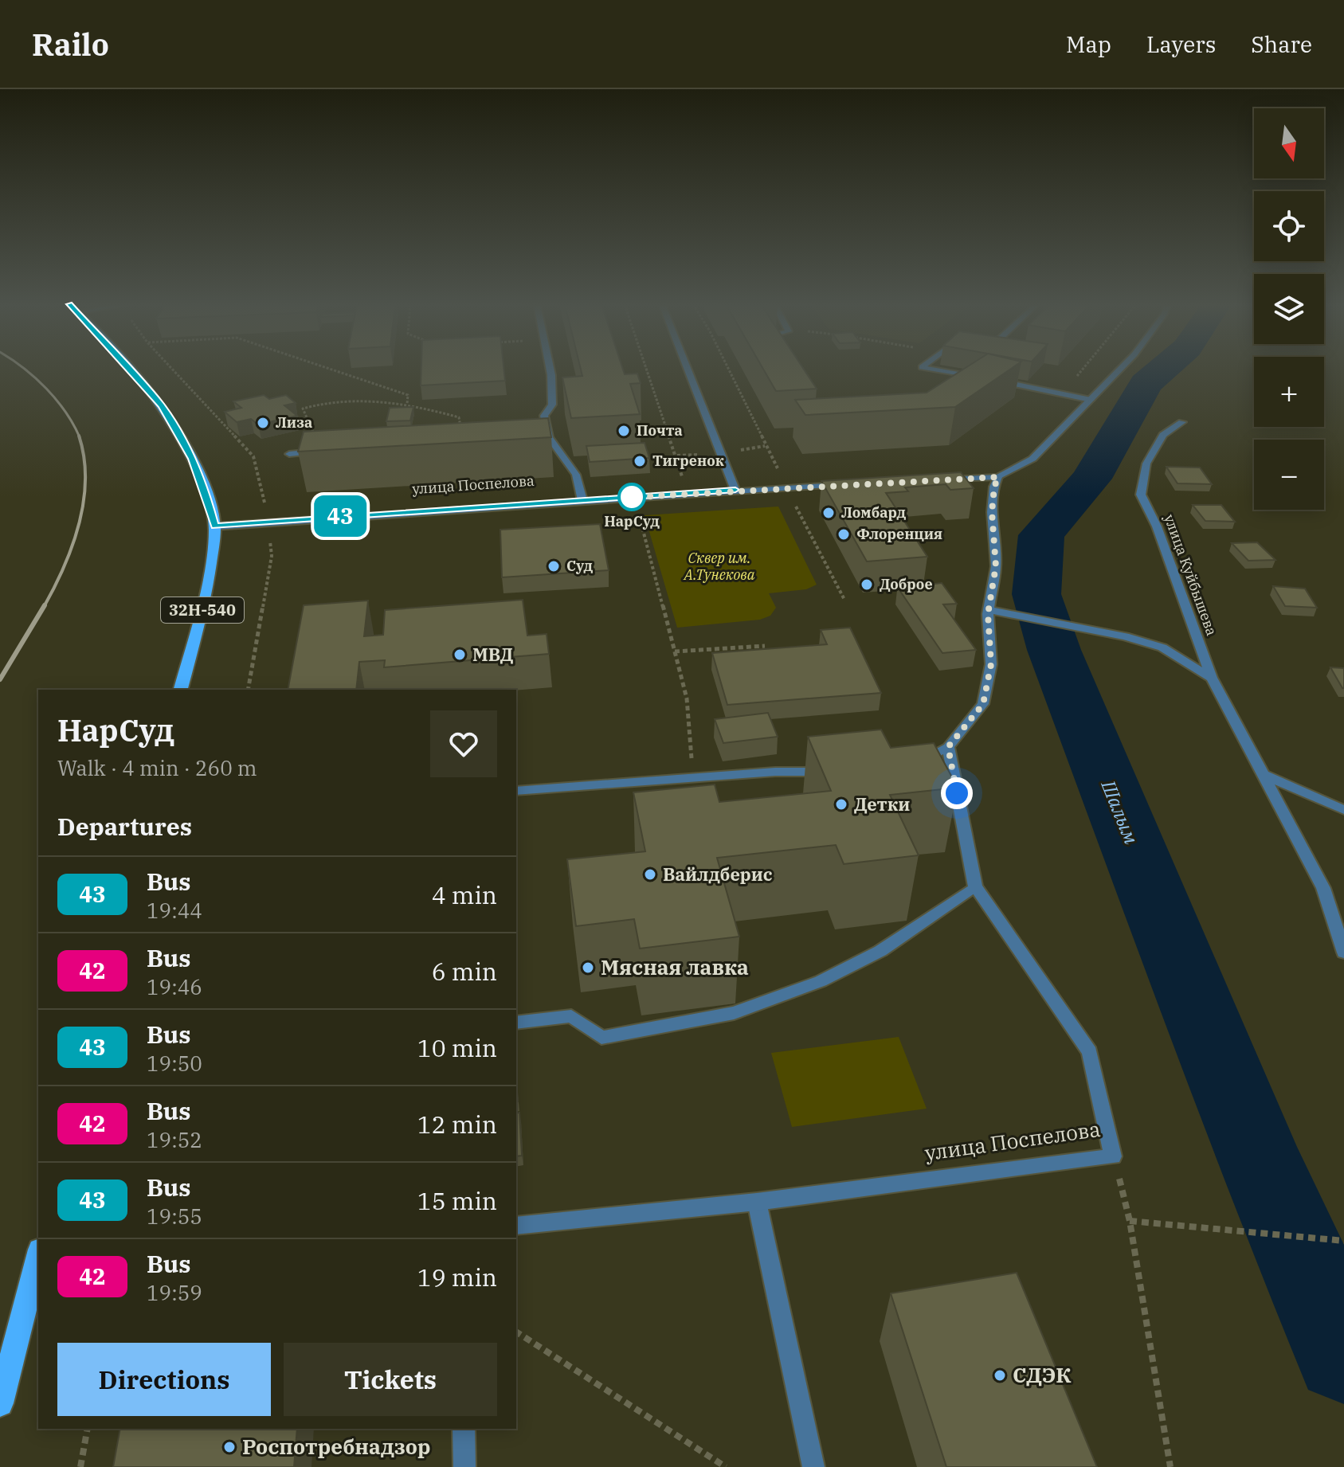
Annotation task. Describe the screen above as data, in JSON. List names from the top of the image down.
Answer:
{
  "streets": {
    "main road": ["32Н-540"],
    "street": ["улица Поспелова", "улица Куйбышева"]
  },
  "crossings": [
    ["улица Поспелова", "32Н-540"]
  ],
  "water": ["Шалым"],
  "parks": ["Сквер им. А.Тунекова"],
  "places": [
    "Лиза",
    "Почта",
    "Тигренок",
    "НарСуд",
    "Ломбард",
    "Флоренция",
    "Суд",
    "Доброе",
    "МВД",
    "Детки",
    "Вайлдберис",
    "Мясная лавка",
    "СДЭК",
    "Роспотребнадзор"
  ],
  "lines": ["bus line 43"],
  "north": "bottom",
  "page": {
    "header": "Railo",
    "nav": ["Map", "Layers", "Share"],
    "on_map": "43",
    "map_buttons": ["+", "−"],
    "heading": [
      ["НарСуд", "Walk · 4 min · 260 m"],
      "Departures"
    ],
    "list": [
      {
        "mark": "43",
        "name": "Bus",
        "note": "19:44",
        "value": "4 min"
      },
      {
        "mark": "42",
        "name": "Bus",
        "note": "19:46",
        "value": "6 min"
      },
      {
        "mark": "43",
        "name": "Bus",
        "note": "19:50",
        "value": "10 min"
      },
      {
        "mark": "42",
        "name": "Bus",
        "note": "19:52",
        "value": "12 min"
      },
      {
        "mark": "43",
        "name": "Bus",
        "note": "19:55",
        "value": "15 min"
      },
      {
        "mark": "42",
        "name": "Bus",
        "note": "19:59",
        "value": "19 min"
      }
    ],
    "buttons": ["Directions", "Tickets"]
  }
}
